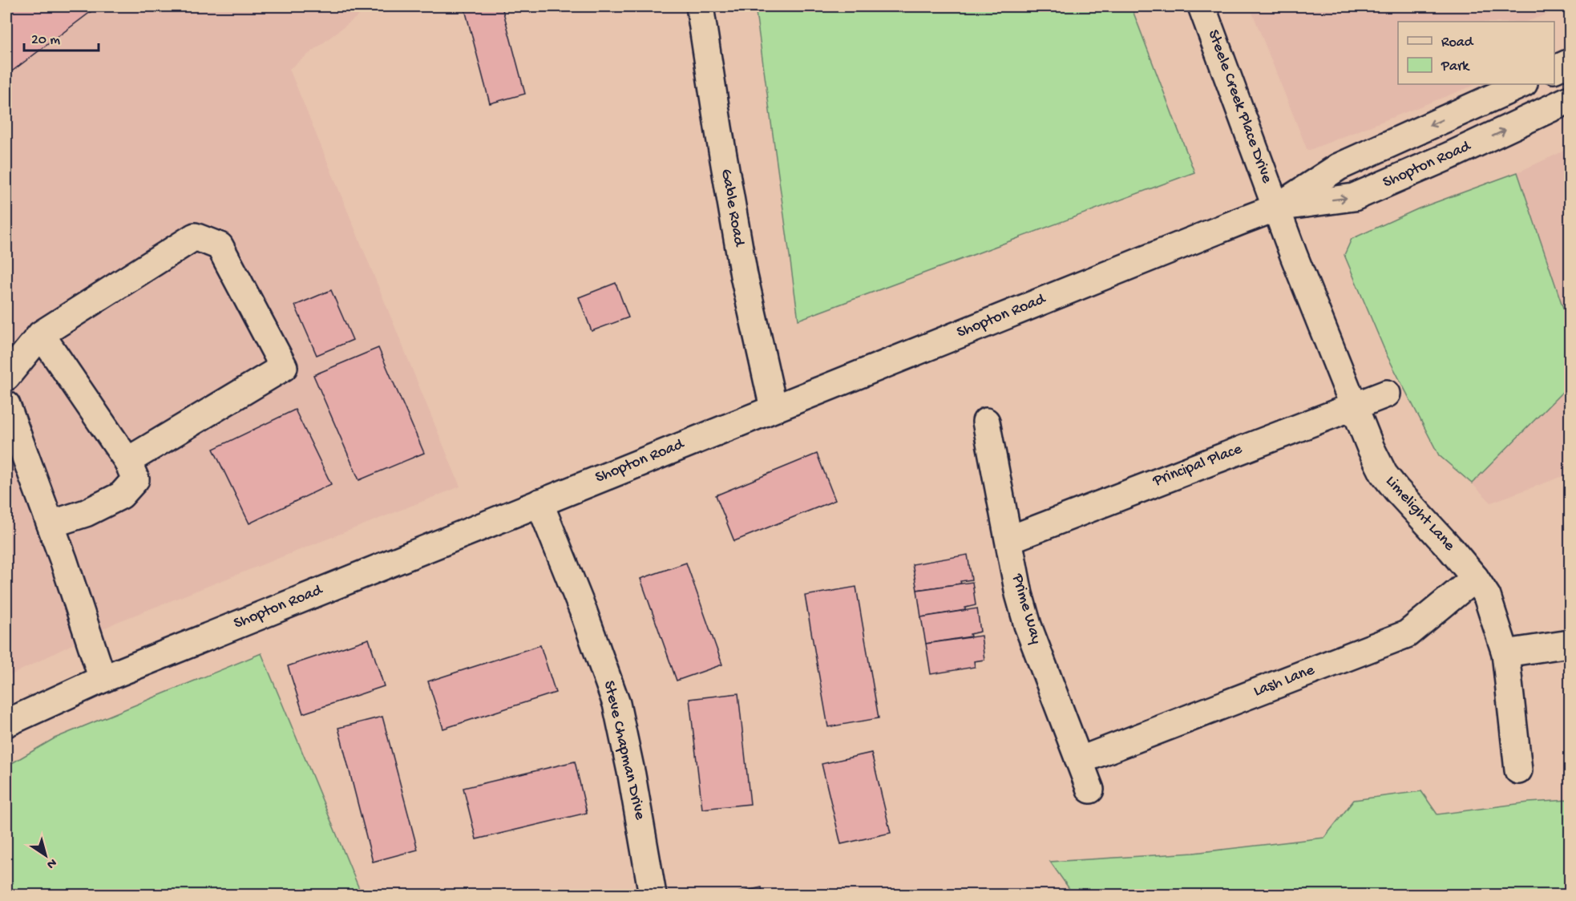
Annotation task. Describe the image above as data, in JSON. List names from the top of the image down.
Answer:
{
  "streets": {
    "street": [
      "Steele Creek Place Drive",
      "Shopton Road",
      "Gable Road",
      "Principal Place",
      "Limelight Lane",
      "Prime Way",
      "Lash Lane",
      "Steve Chapman Drive"
    ]
  },
  "crossings": [
    ["Steele Creek Place Drive", "Shopton Road"],
    ["Steele Creek Place Drive", "Limelight Lane"],
    ["Shopton Road", "Gable Road"],
    ["Shopton Road", "Limelight Lane"],
    ["Shopton Road", "Steve Chapman Drive"],
    ["Principal Place", "Limelight Lane"],
    ["Principal Place", "Prime Way"],
    ["Limelight Lane", "Lash Lane"],
    ["Prime Way", "Lash Lane"]
  ],
  "legend": ["Road", "Park"],
  "scale_bar": "20 m",
  "north": "bottom right"
}
